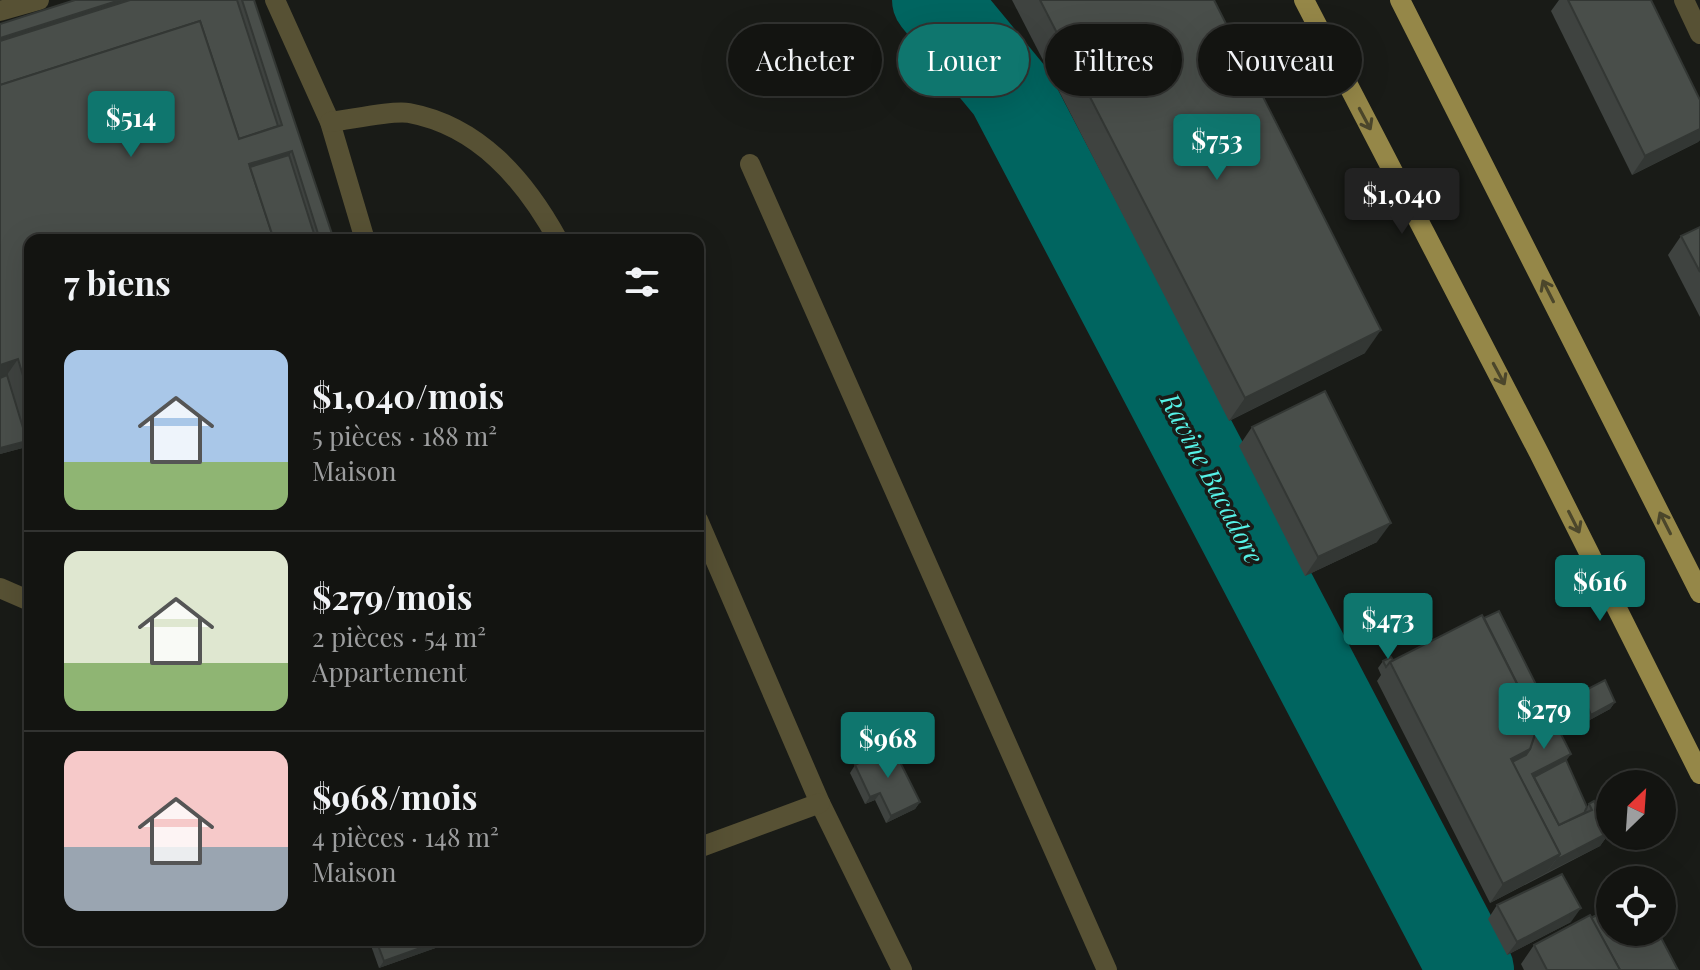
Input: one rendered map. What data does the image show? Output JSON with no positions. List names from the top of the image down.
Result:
{
  "water": ["Ravine Bacadore"],
  "north": "top right",
  "page": {
    "chip": [
      "Acheter",
      "Louer",
      "Filtres",
      "Nouveau"
    ],
    "price": [
      "$514",
      "$753",
      "$1,040",
      "$616",
      "$473",
      "$279",
      "$968"
    ],
    "heading": "7 biens",
    "list": [
      {
        "name": "$1,040/mois",
        "note": "5 pièces · 188 m² · Maison"
      },
      {
        "name": "$279/mois",
        "note": "2 pièces · 54 m² · Appartement"
      },
      {
        "name": "$968/mois",
        "note": "4 pièces · 148 m² · Maison"
      }
    ]
  }
}
